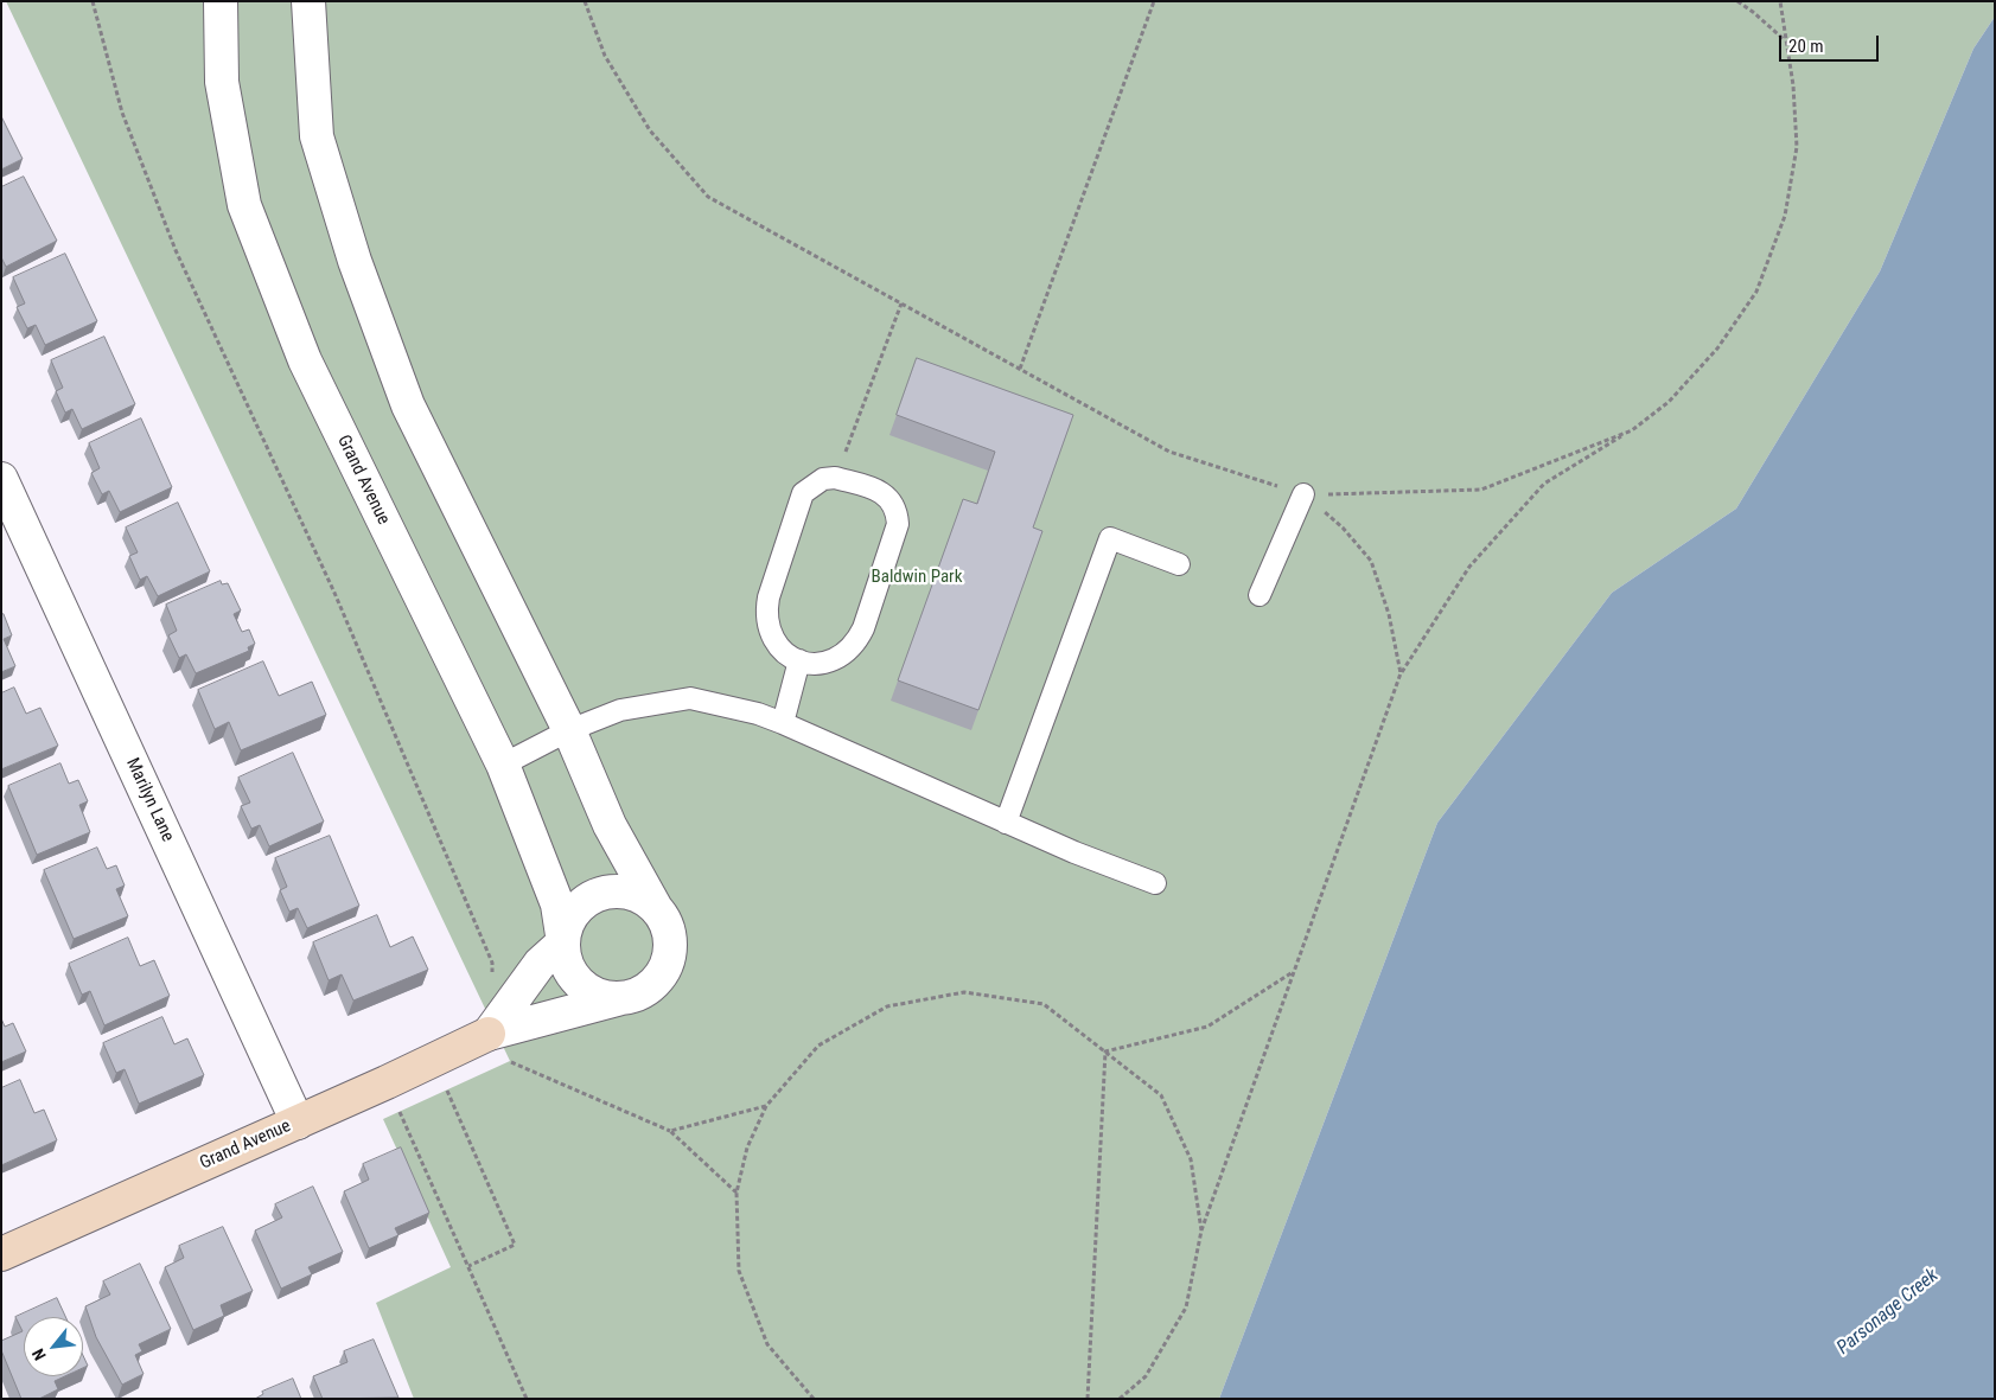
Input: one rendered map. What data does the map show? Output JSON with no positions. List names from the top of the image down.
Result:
{
  "streets": {
    "street": ["Grand Avenue", "Marilyn Lane"]
  },
  "crossings": [
    ["Grand Avenue", "Marilyn Lane"]
  ],
  "water": ["Parsonage Creek"],
  "parks": ["Baldwin Park"],
  "scale_bar": "20 m",
  "north": "bottom left"
}
